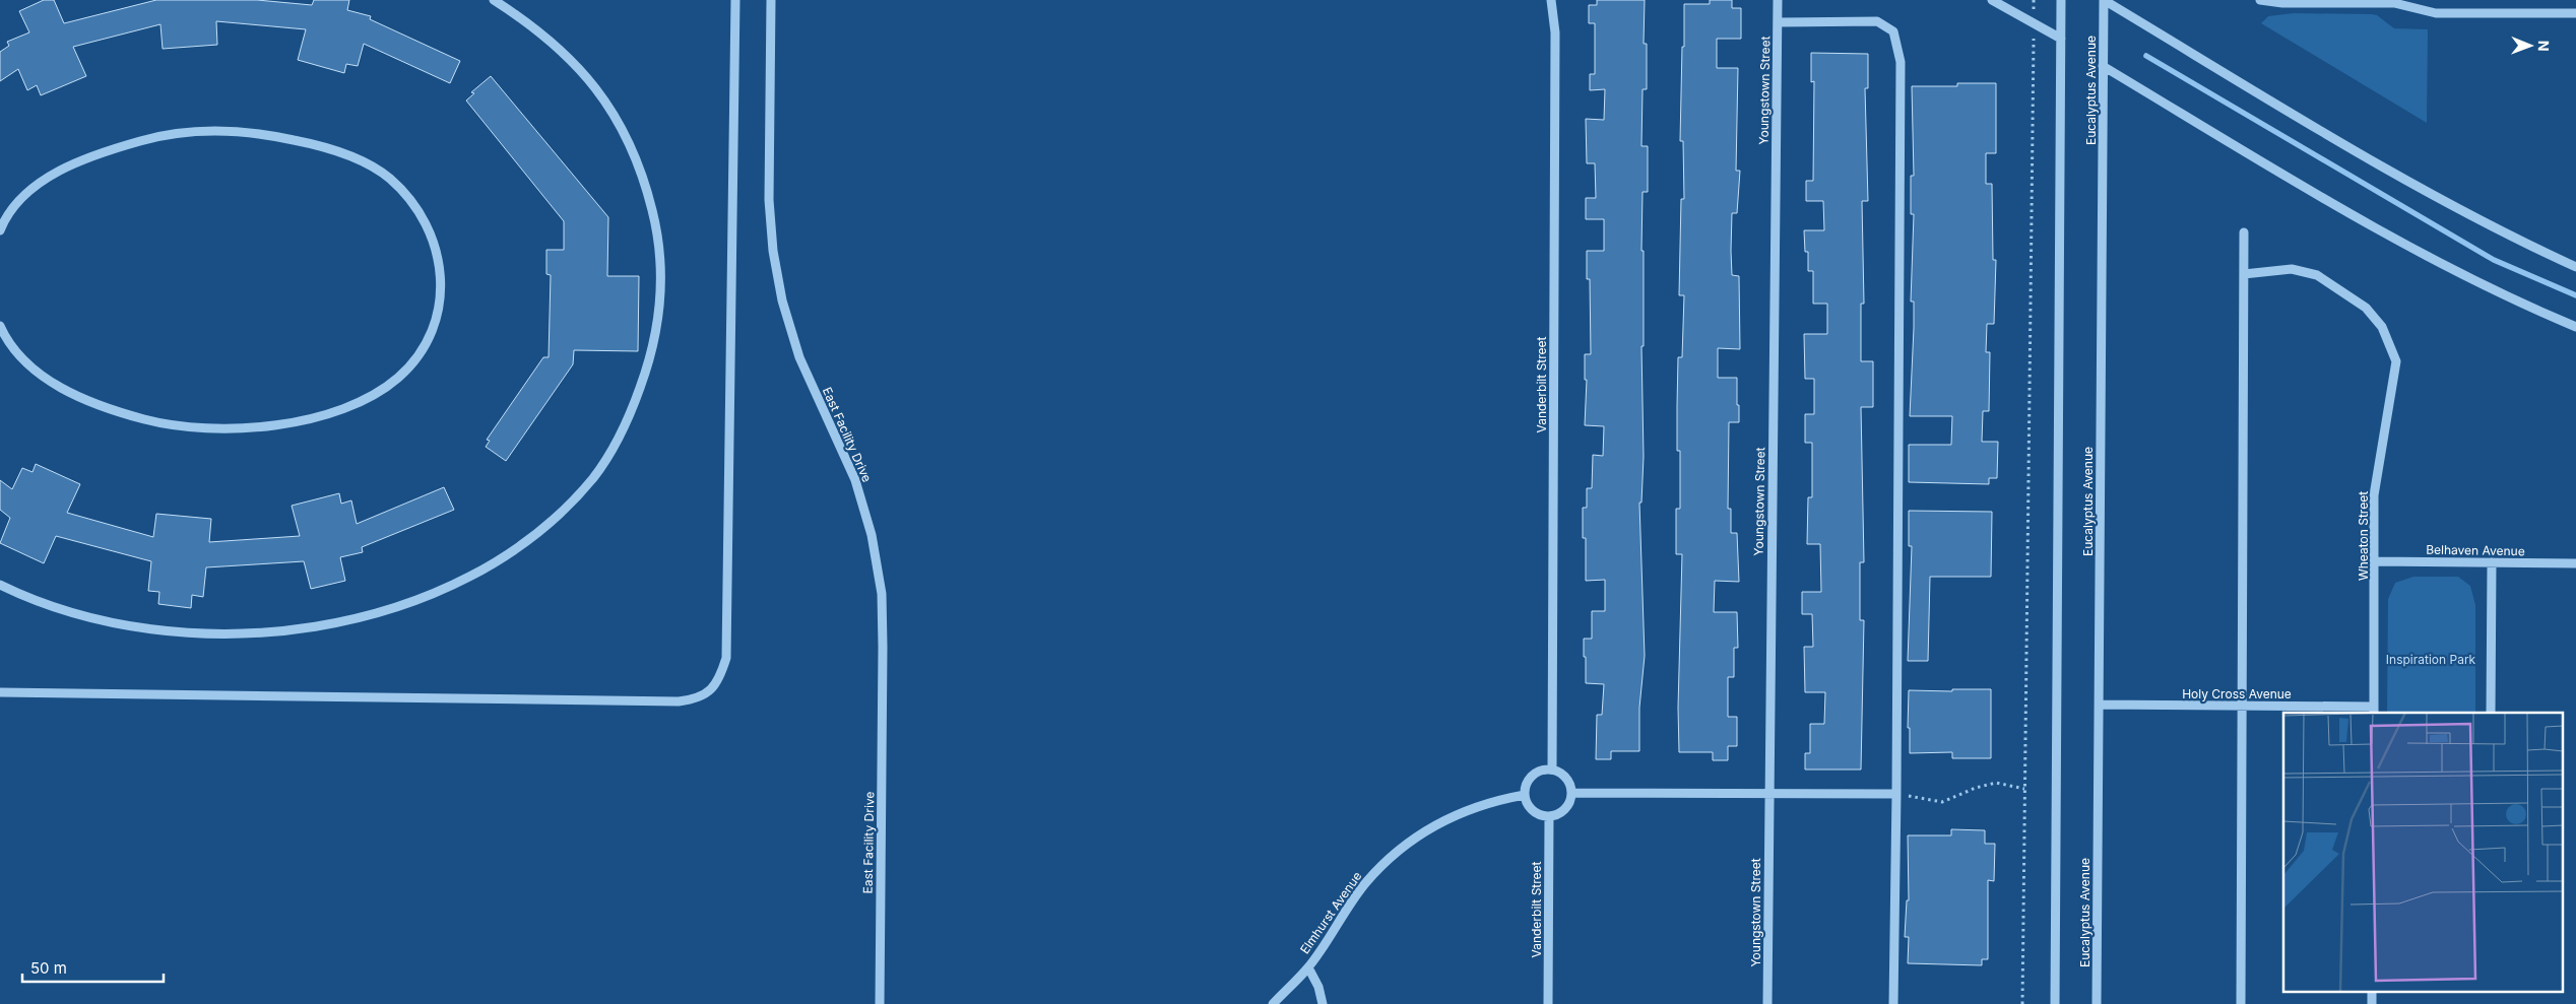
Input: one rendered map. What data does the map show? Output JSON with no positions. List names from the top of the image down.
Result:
{
  "streets": {
    "street": [
      "Youngstown Street",
      "Eucalyptus Avenue",
      "Vanderbilt Street",
      "East Facility Drive",
      "Wheaton Street",
      "Belhaven Avenue",
      "Holy Cross Avenue",
      "Elmhurst Avenue"
    ]
  },
  "crossings": [
    ["Eucalyptus Avenue", "Holy Cross Avenue"],
    ["Vanderbilt Street", "Elmhurst Avenue"],
    ["Wheaton Street", "Belhaven Avenue"],
    ["Wheaton Street", "Holy Cross Avenue"]
  ],
  "parks": ["Inspiration Park"],
  "scale_bar": "50 m",
  "north": "right"
}
